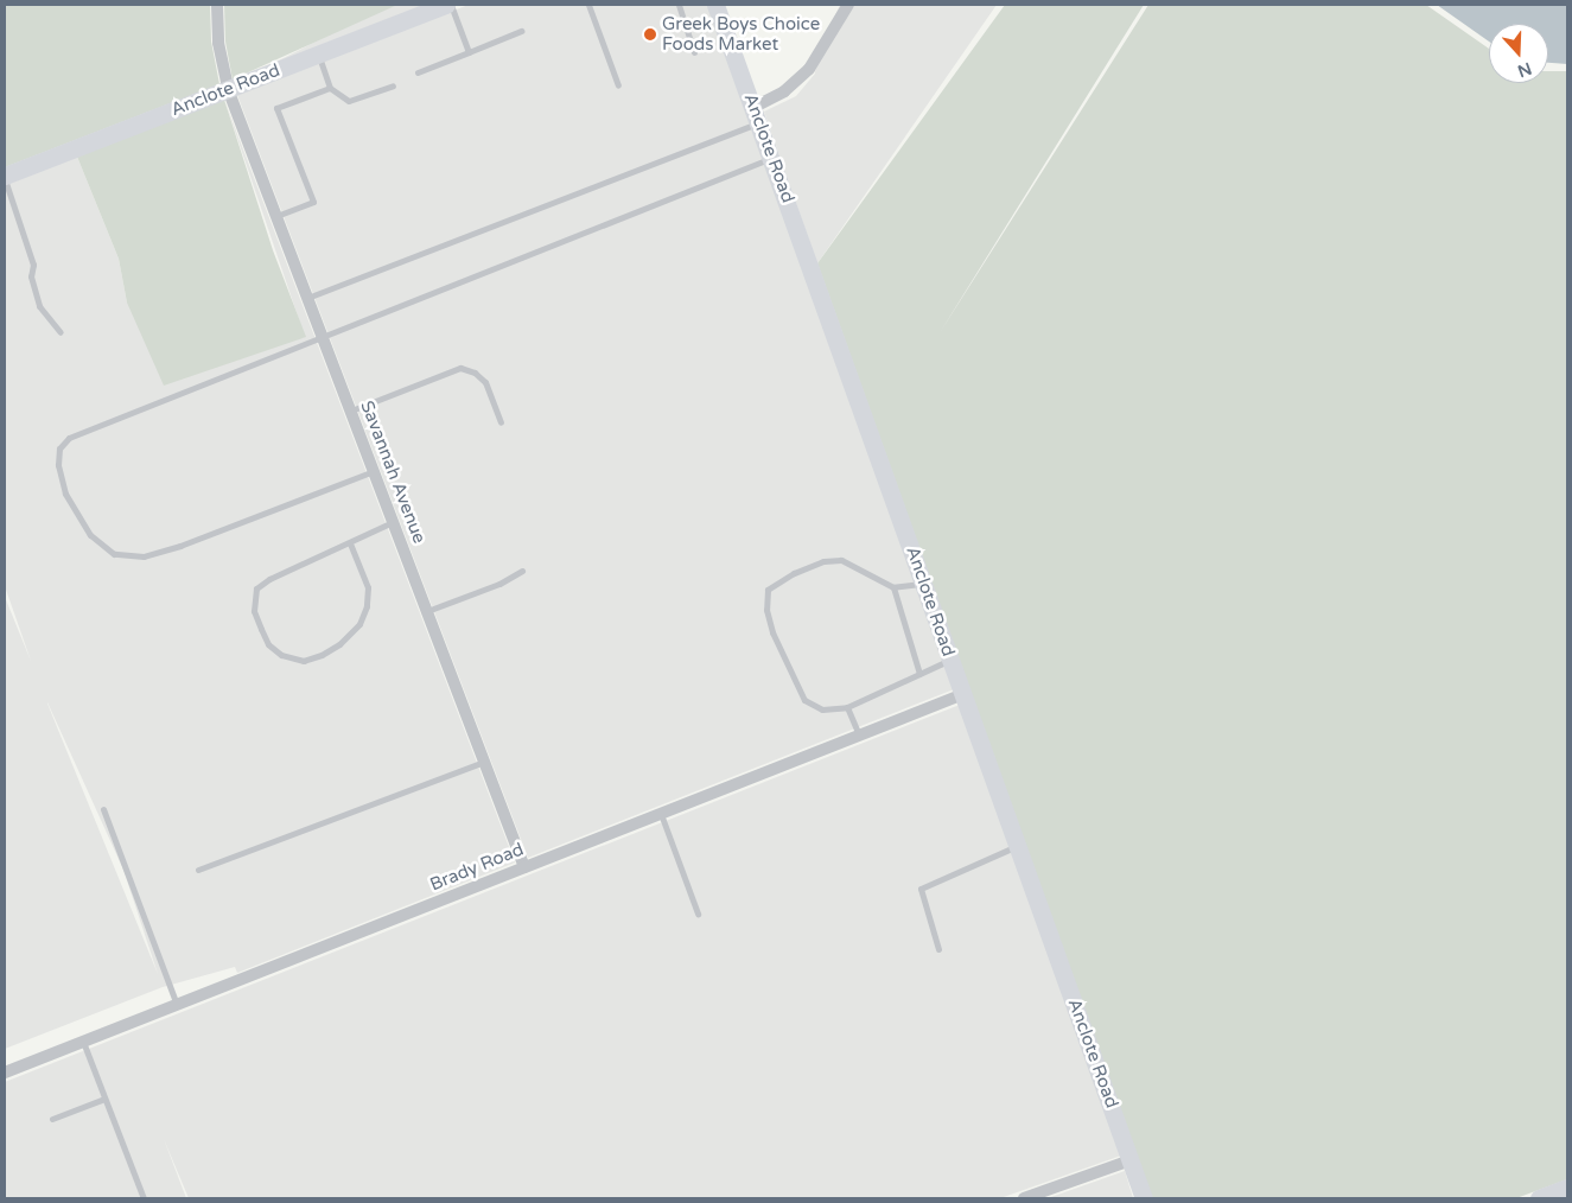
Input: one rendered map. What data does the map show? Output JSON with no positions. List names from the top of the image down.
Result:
{
  "streets": {
    "street": ["Anclote Road", "Savannah Avenue", "Brady Road"]
  },
  "crossings": [
    ["Anclote Road", "Savannah Avenue"],
    ["Anclote Road", "Brady Road"],
    ["Savannah Avenue", "Brady Road"]
  ],
  "places": ["Greek Boys Choice Foods Market"],
  "north": "bottom"
}
